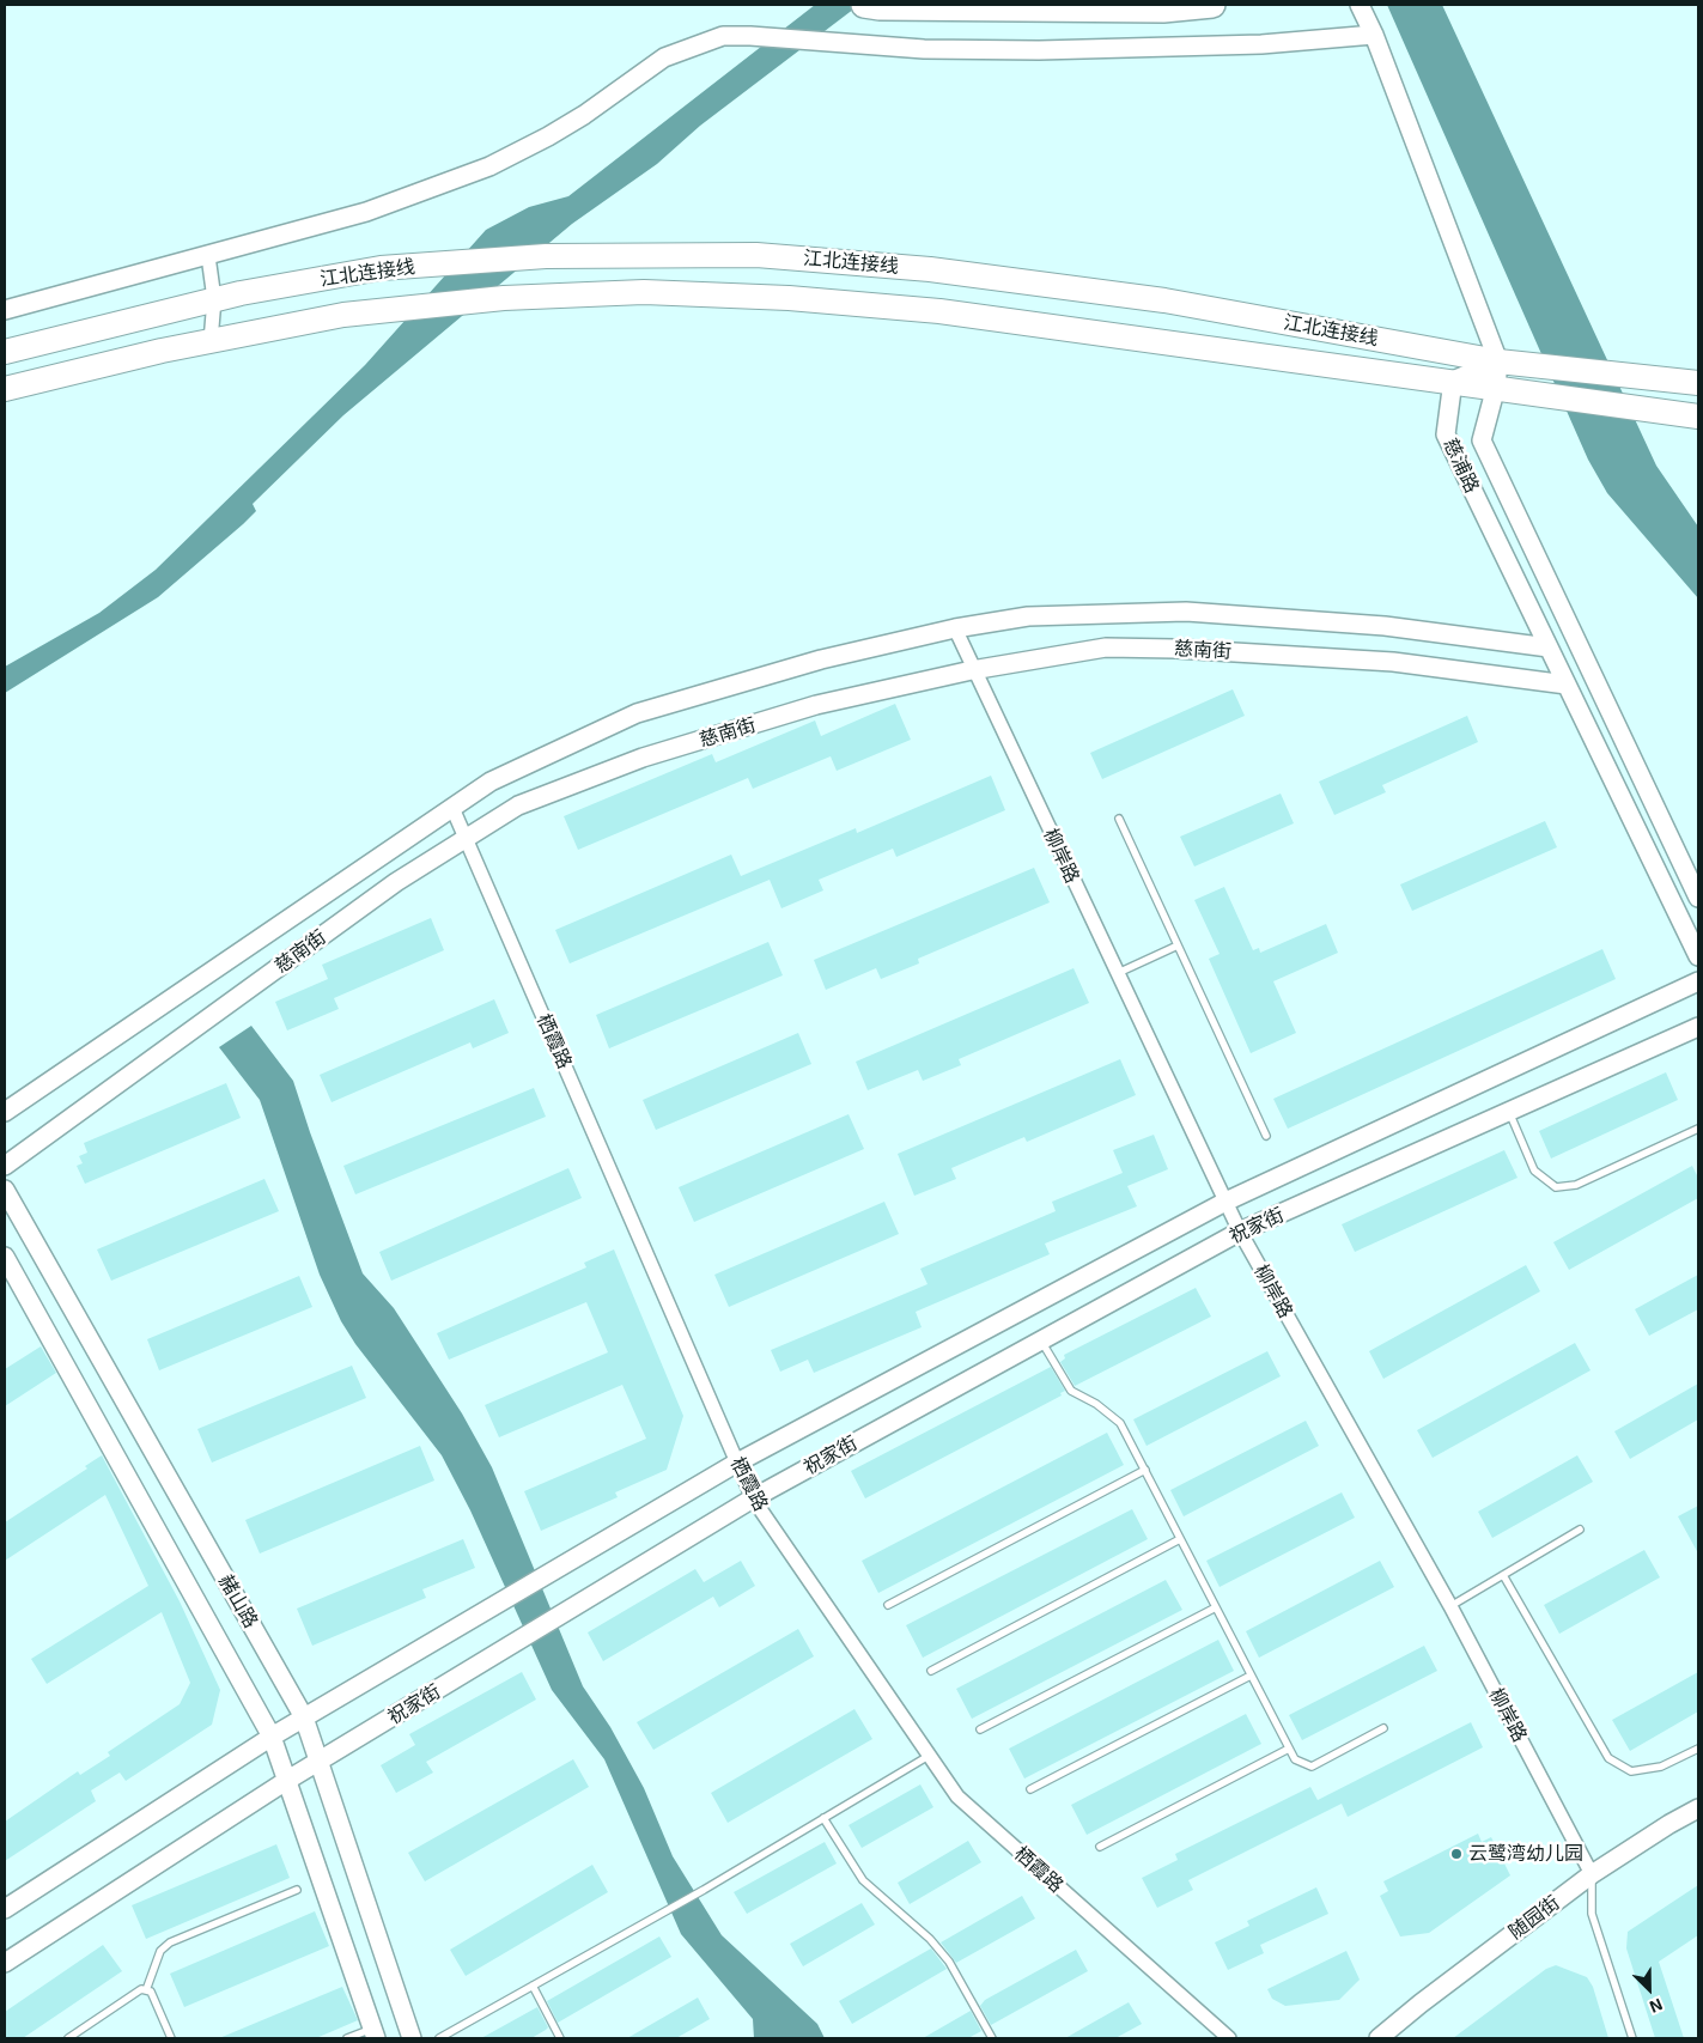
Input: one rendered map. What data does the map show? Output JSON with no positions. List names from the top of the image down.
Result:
{
  "streets": {
    "highway": ["江北连接线"],
    "street": [
      "慈浦路",
      "慈南街",
      "柳岸路",
      "栖霞路",
      "祝家街",
      "赭山路",
      "随园街"
    ]
  },
  "crossings": [
    ["江北连接线", "慈浦路"],
    ["慈浦路", "慈南街"],
    ["慈南街", "柳岸路"],
    ["慈南街", "栖霞路"],
    ["柳岸路", "祝家街"],
    ["柳岸路", "随园街"],
    ["栖霞路", "祝家街"],
    ["祝家街", "赭山路"]
  ],
  "places": ["云鹭湾幼儿园"],
  "north": "bottom right"
}
